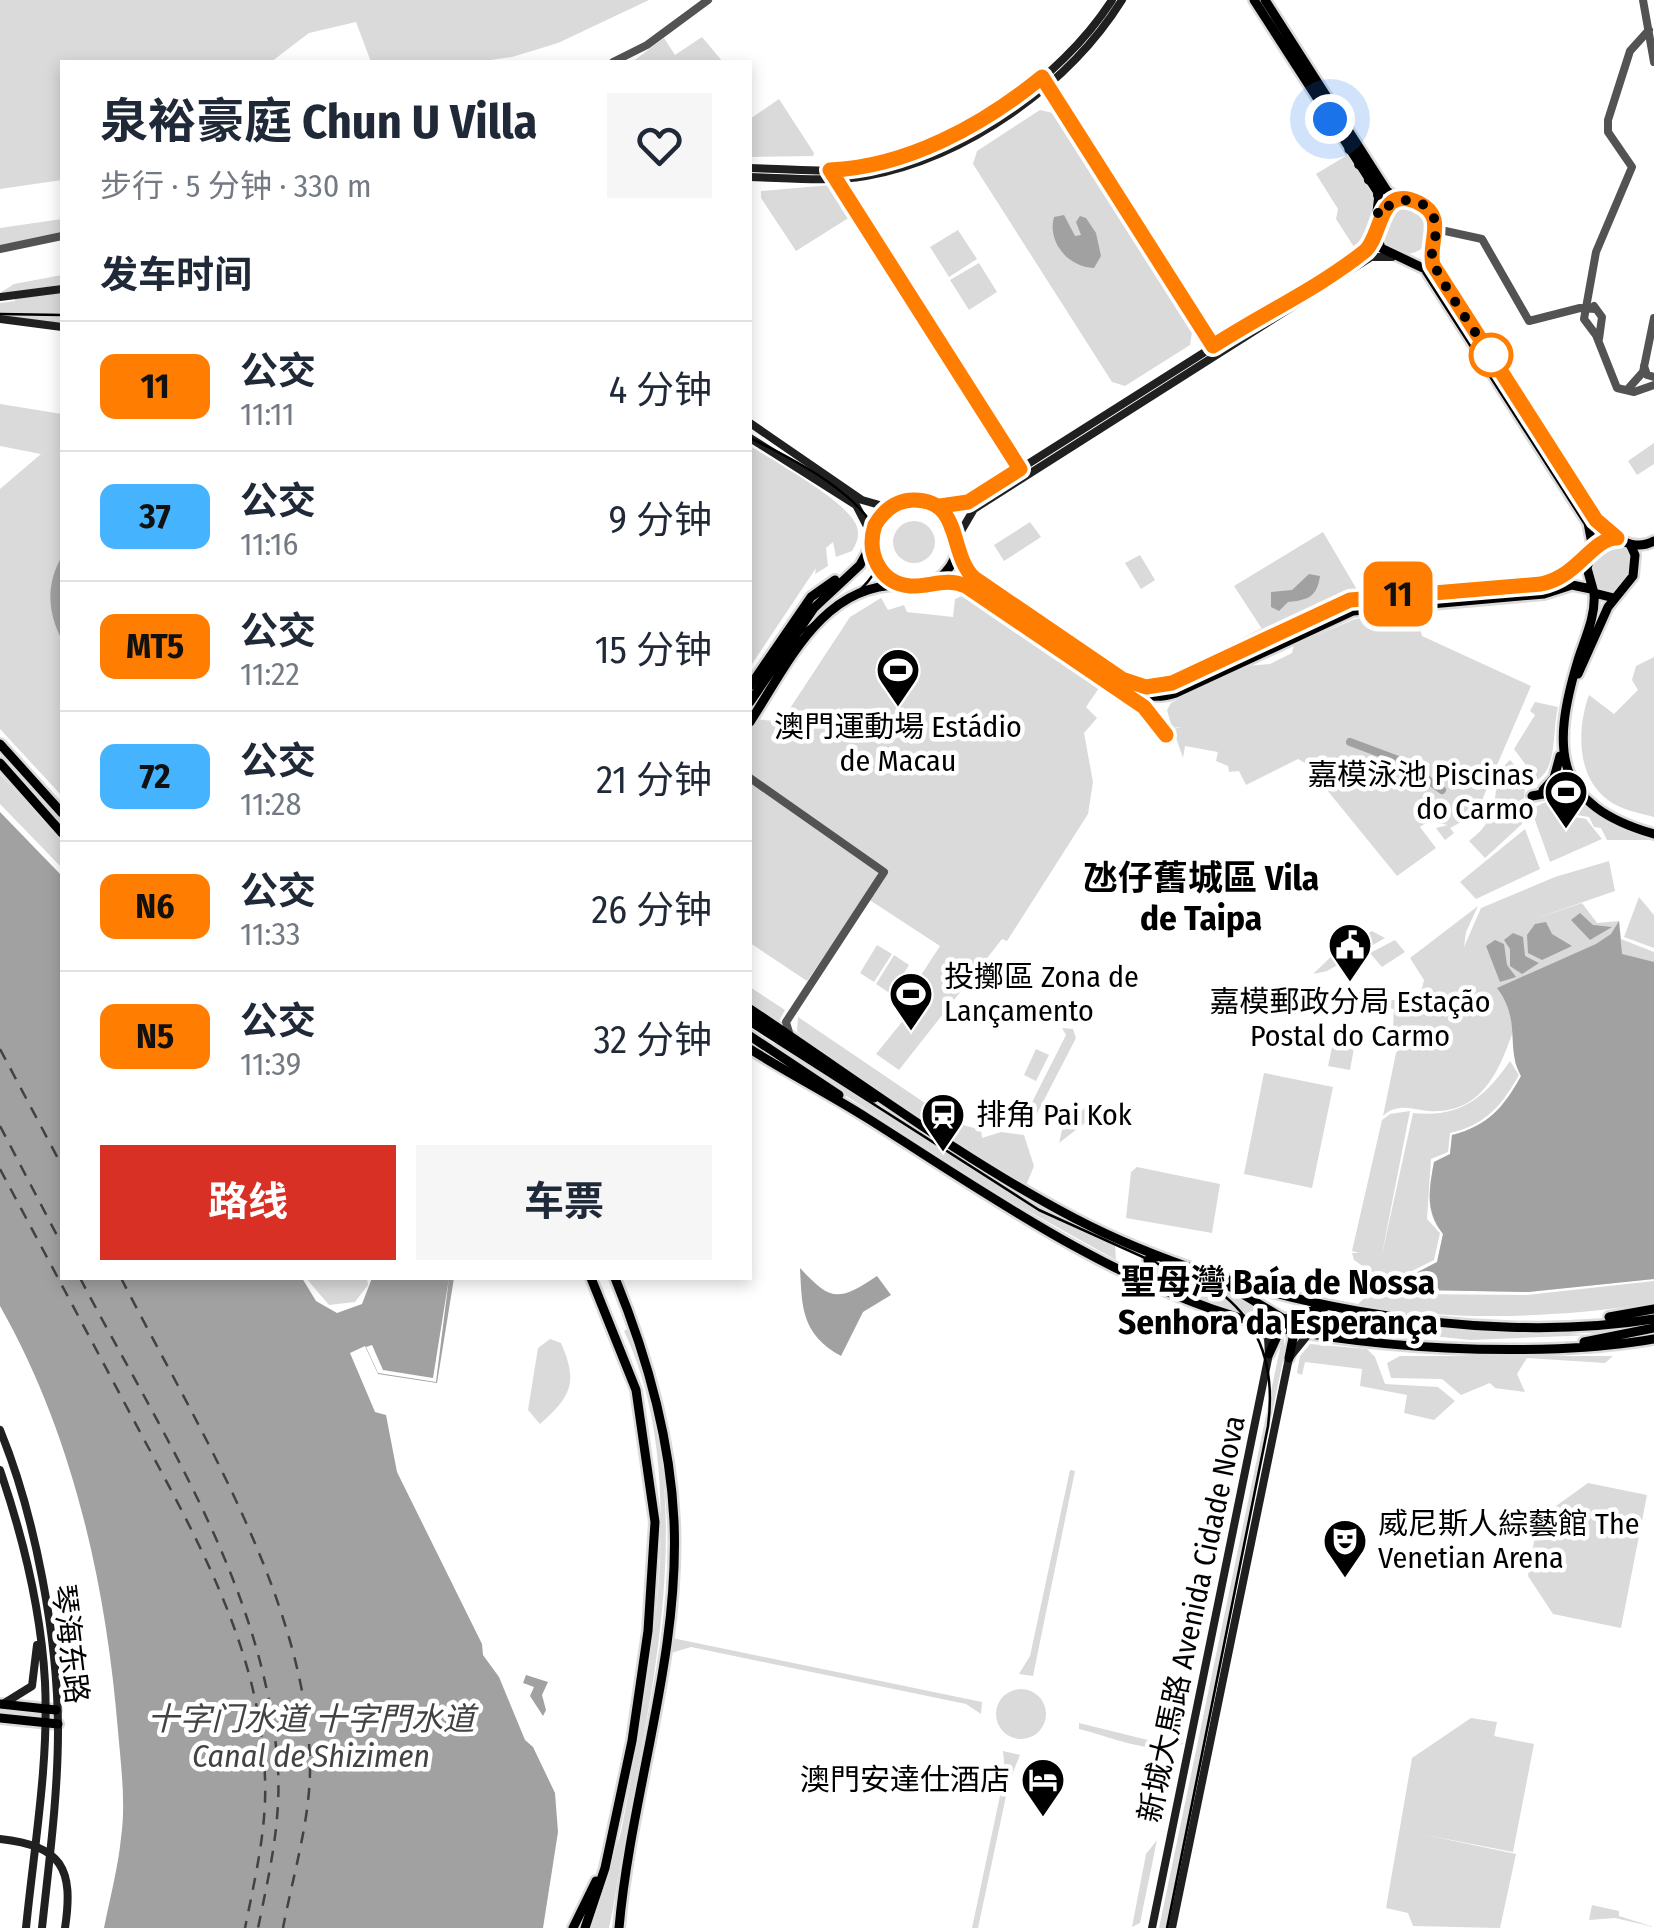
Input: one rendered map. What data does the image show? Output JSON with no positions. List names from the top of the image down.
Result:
{
  "streets": {
    "main road": ["新城大馬路 Avenida Cidade Nova", "琴海东路"]
  },
  "districts": ["氹仔舊城區 Vila de Taipa", "聖母灣 Baía de Nossa Senhora da Esperança"],
  "water": ["十字门水道 十字門水道 Canal de Shizimen"],
  "places": {
    "sports": ["澳門運動場 Estádio de Macau", "嘉模泳池 Piscinas do Carmo", "投擲區 Zona de Lançamento"],
    "public building": ["嘉模郵政分局 Estação Postal do Carmo"],
    "station": ["排角 Pai Kok"],
    "theatre": ["威尼斯人綜藝館 The Venetian Arena"],
    "hotel": ["澳門安達仕酒店"]
  },
  "lines": ["bus line 11"],
  "page": {
    "on_map": "11",
    "heading": [
      ["泉裕豪庭 Chun U Villa", "步行 · 5 分钟 · 330 m"],
      "发车时间"
    ],
    "list": [
      {
        "mark": "11",
        "name": "公交",
        "note": "11:11",
        "value": "4 分钟"
      },
      {
        "mark": "37",
        "name": "公交",
        "note": "11:16",
        "value": "9 分钟"
      },
      {
        "mark": "MT5",
        "name": "公交",
        "note": "11:22",
        "value": "15 分钟"
      },
      {
        "mark": "72",
        "name": "公交",
        "note": "11:28",
        "value": "21 分钟"
      },
      {
        "mark": "N6",
        "name": "公交",
        "note": "11:33",
        "value": "26 分钟"
      },
      {
        "mark": "N5",
        "name": "公交",
        "note": "11:39",
        "value": "32 分钟"
      }
    ],
    "buttons": ["路线", "车票"]
  }
}
